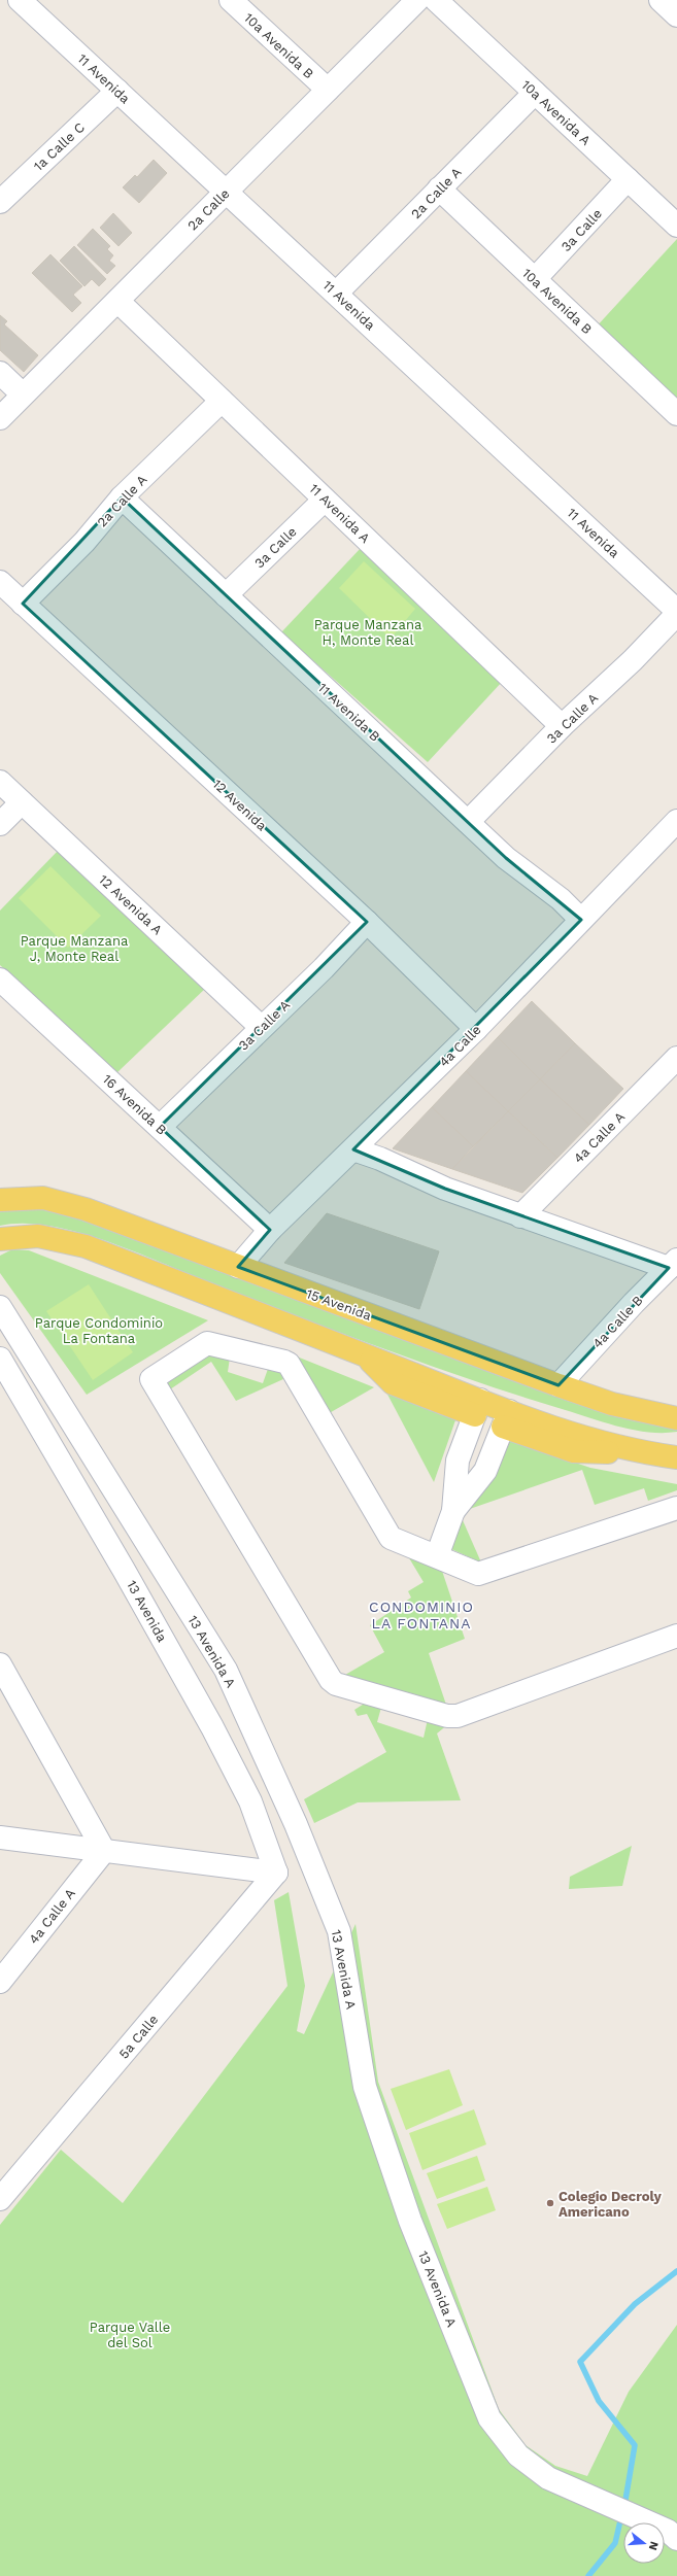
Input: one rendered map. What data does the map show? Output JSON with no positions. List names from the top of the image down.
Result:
{
  "streets": {
    "main road": ["15 Avenida"],
    "street": [
      "10a Avenida B",
      "11 Avenida",
      "10a Avenida A",
      "1a Calle C",
      "2a Calle A",
      "2a Calle",
      "3a Calle",
      "11 Avenida A",
      "11 Avenida B",
      "3a Calle A",
      "12 Avenida",
      "12 Avenida A",
      "4a Calle",
      "16 Avenida B",
      "4a Calle A",
      "4a Calle B",
      "13 Avenida",
      "13 Avenida A",
      "5a Calle"
    ]
  },
  "crossings": [
    ["10a Avenida B", "2a Calle A"],
    ["10a Avenida B", "2a Calle"],
    ["10a Avenida B", "3a Calle"],
    ["11 Avenida", "1a Calle C"],
    ["11 Avenida", "2a Calle A"],
    ["11 Avenida", "2a Calle"],
    ["11 Avenida", "3a Calle A"],
    ["10a Avenida A", "2a Calle A"],
    ["10a Avenida A", "3a Calle"],
    ["2a Calle A", "11 Avenida A"],
    ["2a Calle A", "11 Avenida B"],
    ["2a Calle A", "12 Avenida"],
    ["2a Calle", "11 Avenida A"],
    ["3a Calle", "11 Avenida A"],
    ["3a Calle", "11 Avenida B"],
    ["11 Avenida A", "3a Calle A"],
    ["11 Avenida B", "3a Calle A"],
    ["11 Avenida B", "4a Calle"],
    ["3a Calle A", "12 Avenida"],
    ["3a Calle A", "12 Avenida A"],
    ["3a Calle A", "16 Avenida B"],
    ["12 Avenida", "4a Calle"],
    ["4a Calle", "16 Avenida B"],
    ["4a Calle", "15 Avenida"],
    ["15 Avenida", "4a Calle B"],
    ["13 Avenida", "5a Calle"]
  ],
  "districts": ["CONDOMINIO LA FONTANA"],
  "parks": [
    "Parque Manzana H, Monte Real",
    "Parque Manzana J, Monte Real",
    "Parque Condominio La Fontana",
    "Parque Valle del Sol"
  ],
  "places": ["Colegio Decroly Americano"],
  "north": "right"
}
